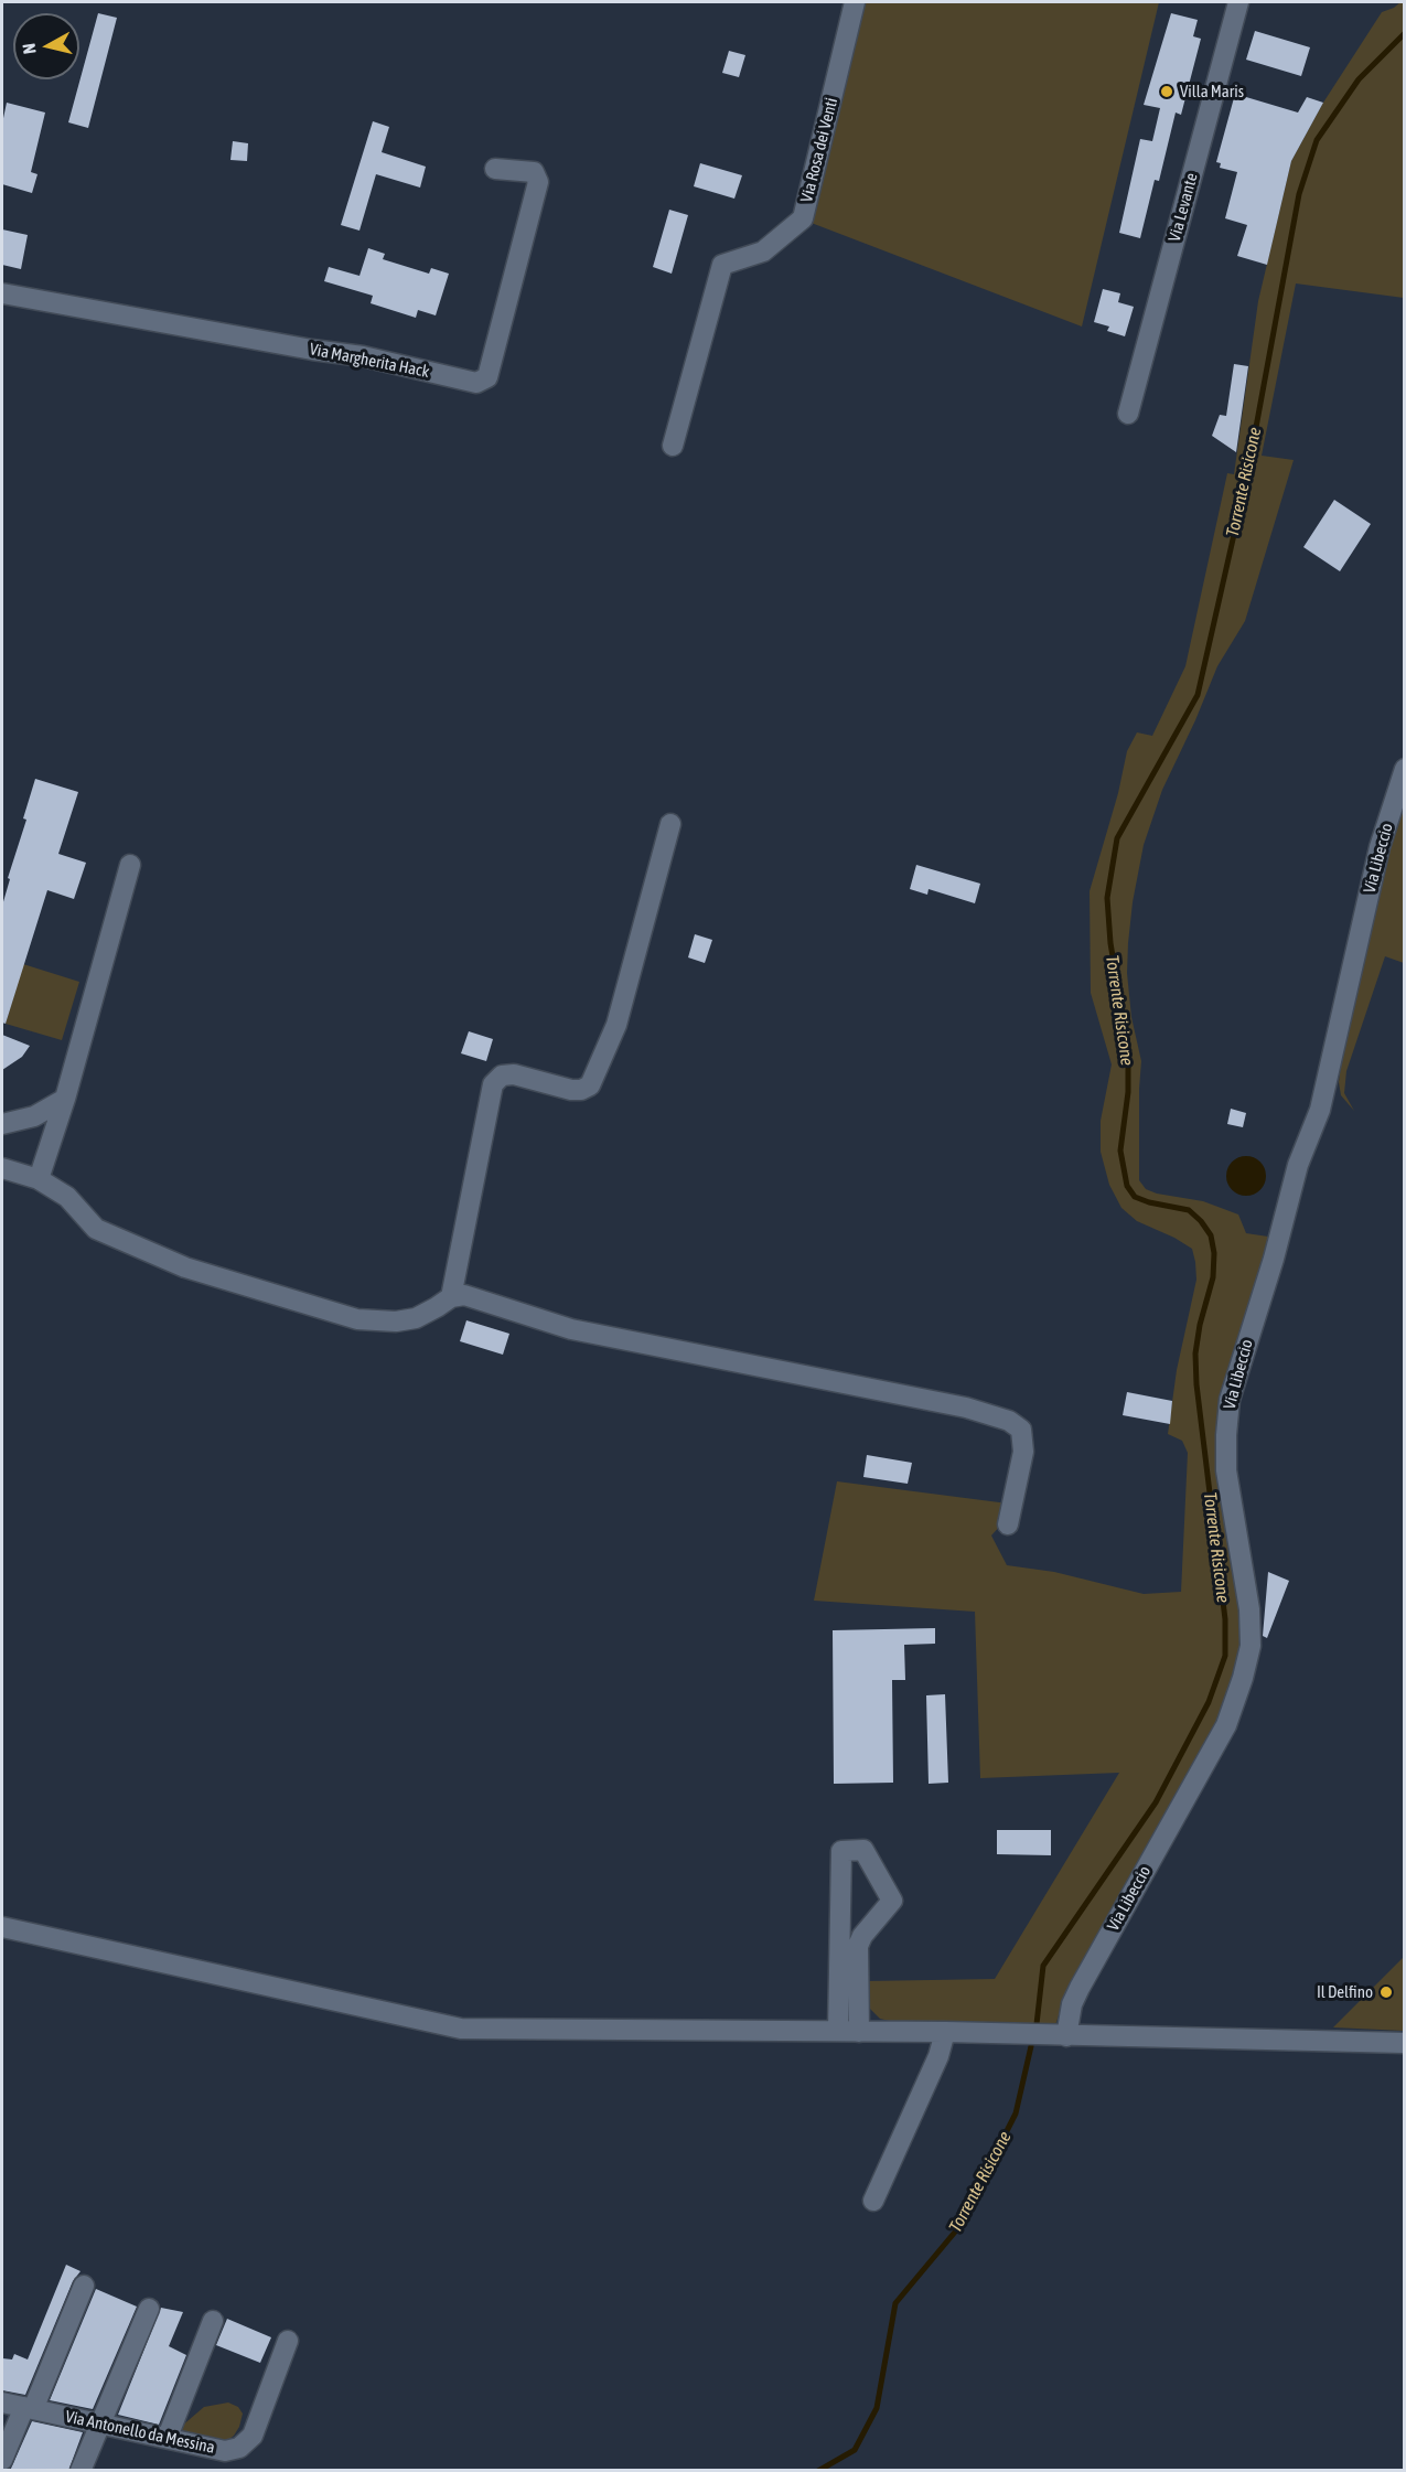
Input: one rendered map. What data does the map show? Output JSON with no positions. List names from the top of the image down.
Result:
{
  "streets": {
    "street": [
      "Via Rosa dei Venti",
      "Via Levante",
      "Via Margherita Hack",
      "Via Libeccio",
      "Via Antonello da Messina"
    ]
  },
  "water": ["Torrente Risicone"],
  "places": ["Villa Maris", "Il Delfino"],
  "north": "left"
}
